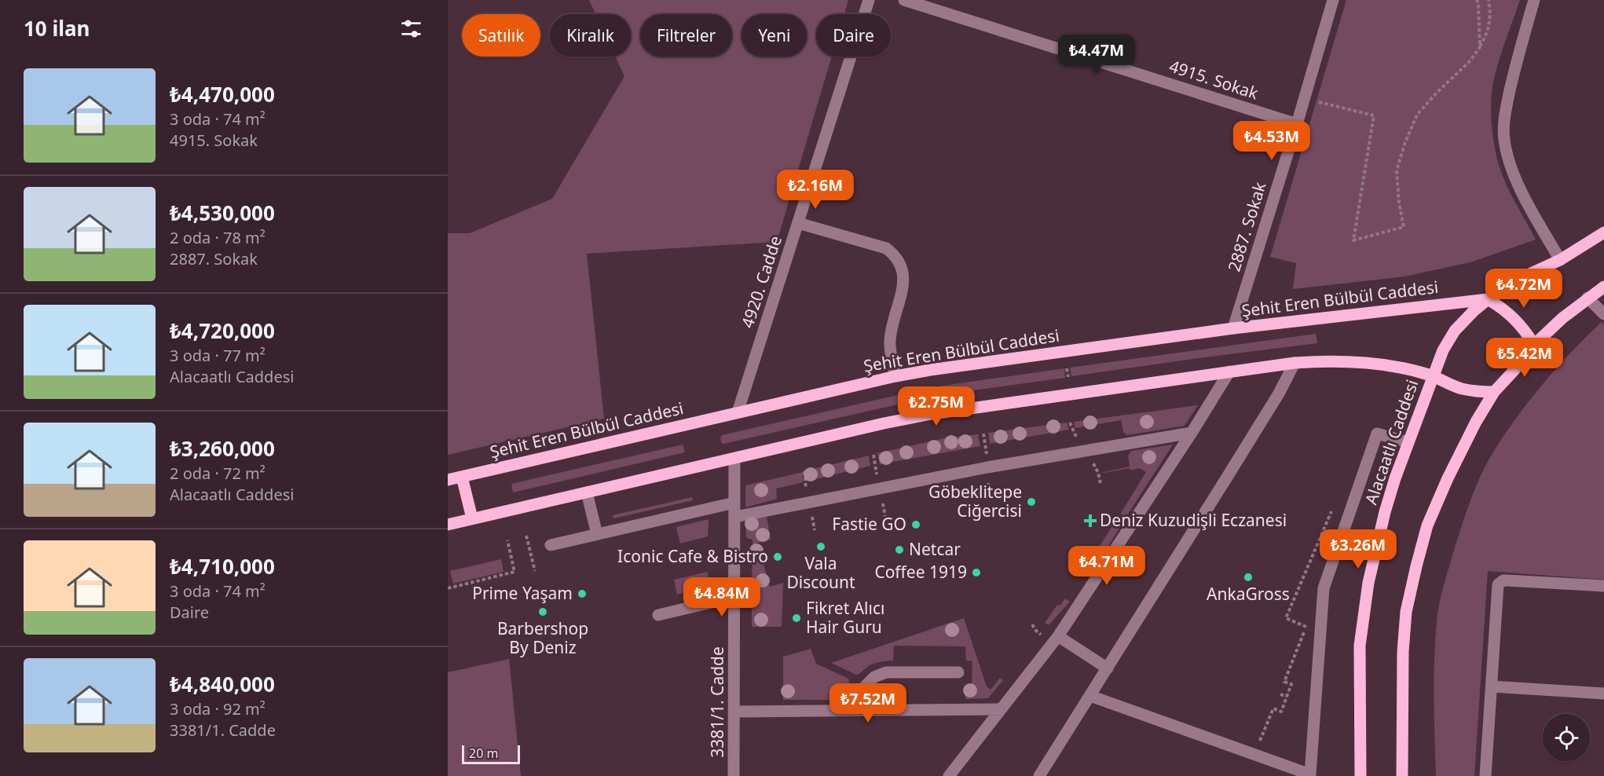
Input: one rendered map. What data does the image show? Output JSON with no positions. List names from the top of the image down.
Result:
{
  "streets": {
    "main road": ["Şehit Eren Bülbül Caddesi", "Alacaatlı Caddesi"],
    "street": [
      "4915. Sokak",
      "2887. Sokak",
      "4920. Cadde",
      "3381/1. Cadde"
    ]
  },
  "crossings": [
    ["4915. Sokak", "2887. Sokak"],
    ["2887. Sokak", "Şehit Eren Bülbül Caddesi"],
    ["4920. Cadde", "Şehit Eren Bülbül Caddesi"],
    ["Şehit Eren Bülbül Caddesi", "Alacaatlı Caddesi"]
  ],
  "places": {
    "other": [
      "Göbeklitepe Ciğercisi",
      "Fastie GO",
      "Vala Discount",
      "Netcar",
      "Iconic Cafe & Bistro",
      "Coffee 1919",
      "AnkaGross",
      "Prime Yaşam",
      "Barbershop By Deniz",
      "Fikret Alıcı Hair Guru"
    ],
    "health": ["Deniz Kuzudişli Eczanesi"]
  },
  "scale_bar": "20 m",
  "page": {
    "heading": "10 ilan",
    "chip": [
      "Satılık",
      "Kiralık",
      "Filtreler",
      "Yeni",
      "Daire"
    ],
    "price": [
      "₺4.47M",
      "₺4.53M",
      "₺2.16M",
      "₺4.72M",
      "₺5.42M",
      "₺2.75M",
      "₺3.26M",
      "₺4.71M",
      "₺4.84M",
      "₺7.52M"
    ],
    "list": [
      {
        "name": "₺4,470,000",
        "note": "3 oda · 74 m² · 4915. Sokak"
      },
      {
        "name": "₺4,530,000",
        "note": "2 oda · 78 m² · 2887. Sokak"
      },
      {
        "name": "₺4,720,000",
        "note": "3 oda · 77 m² · Alacaatlı Caddesi"
      },
      {
        "name": "₺3,260,000",
        "note": "2 oda · 72 m² · Alacaatlı Caddesi"
      },
      {
        "name": "₺4,710,000",
        "note": "3 oda · 74 m² · Daire"
      },
      {
        "name": "₺4,840,000",
        "note": "3 oda · 92 m² · 3381/1. Cadde"
      }
    ],
    "scale": "20 m"
  }
}
